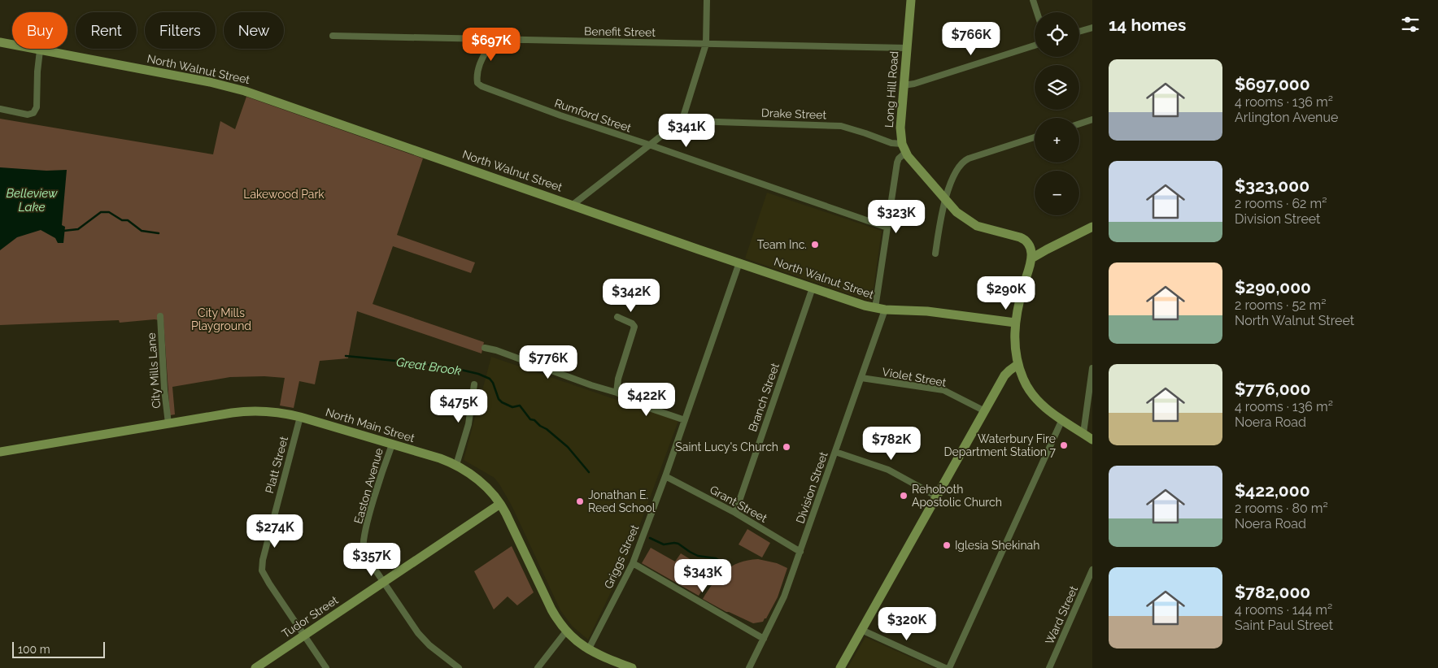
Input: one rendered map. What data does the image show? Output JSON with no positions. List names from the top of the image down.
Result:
{
  "streets": {
    "main road": [
      "North Walnut Street",
      "Long Hill Road",
      "North Main Street",
      "Tudor Street"
    ],
    "street": [
      "Benefit Street",
      "Drake Street",
      "Rumford Street",
      "City Mills Lane",
      "Violet Street",
      "Branch Street",
      "Platt Street",
      "Easton Avenue",
      "Division Street",
      "Grant Street",
      "Griggs Street",
      "Ward Street"
    ]
  },
  "crossings": [
    ["Benefit Street", "Long Hill Road"],
    ["Benefit Street", "Rumford Street"],
    ["North Walnut Street", "Branch Street"],
    ["North Walnut Street", "Division Street"],
    ["North Walnut Street", "Griggs Street"],
    ["Long Hill Road", "Drake Street"],
    ["City Mills Lane", "North Main Street"],
    ["Violet Street", "Division Street"],
    ["Branch Street", "Grant Street"],
    ["North Main Street", "Platt Street"],
    ["North Main Street", "Easton Avenue"],
    ["North Main Street", "Griggs Street"],
    ["North Main Street", "Tudor Street"],
    ["Platt Street", "Tudor Street"],
    ["Easton Avenue", "Tudor Street"],
    ["Division Street", "Grant Street"],
    ["Grant Street", "Griggs Street"]
  ],
  "water": ["Belleview Lake", "Great Brook"],
  "parks": ["Lakewood Park", "City Mills Playground"],
  "places": [
    "Team Inc.",
    "Waterbury Fire Department Station 7",
    "Saint Lucy's Church",
    "Rehoboth Apostolic Church",
    "Jonathan E. Reed School",
    "Iglesia Shekinah"
  ],
  "scale_bar": "100 m",
  "page": {
    "heading": "14 homes",
    "map_buttons": ["+", "−"],
    "chip": [
      "Buy",
      "Rent",
      "Filters",
      "New"
    ],
    "price": [
      "$766K",
      "$697K",
      "$341K",
      "$323K",
      "$290K",
      "$342K",
      "$776K",
      "$422K",
      "$475K",
      "$782K",
      "$274K",
      "$357K",
      "$343K",
      "$320K"
    ],
    "list": [
      {
        "name": "$697,000",
        "note": "4 rooms · 136 m² · Arlington Avenue"
      },
      {
        "name": "$323,000",
        "note": "2 rooms · 62 m² · Division Street"
      },
      {
        "name": "$290,000",
        "note": "2 rooms · 52 m² · North Walnut Street"
      },
      {
        "name": "$776,000",
        "note": "4 rooms · 136 m² · Noera Road"
      },
      {
        "name": "$422,000",
        "note": "2 rooms · 80 m² · Noera Road"
      },
      {
        "name": "$782,000",
        "note": "4 rooms · 144 m² · Saint Paul Street"
      }
    ],
    "scale": "100 m"
  }
}
